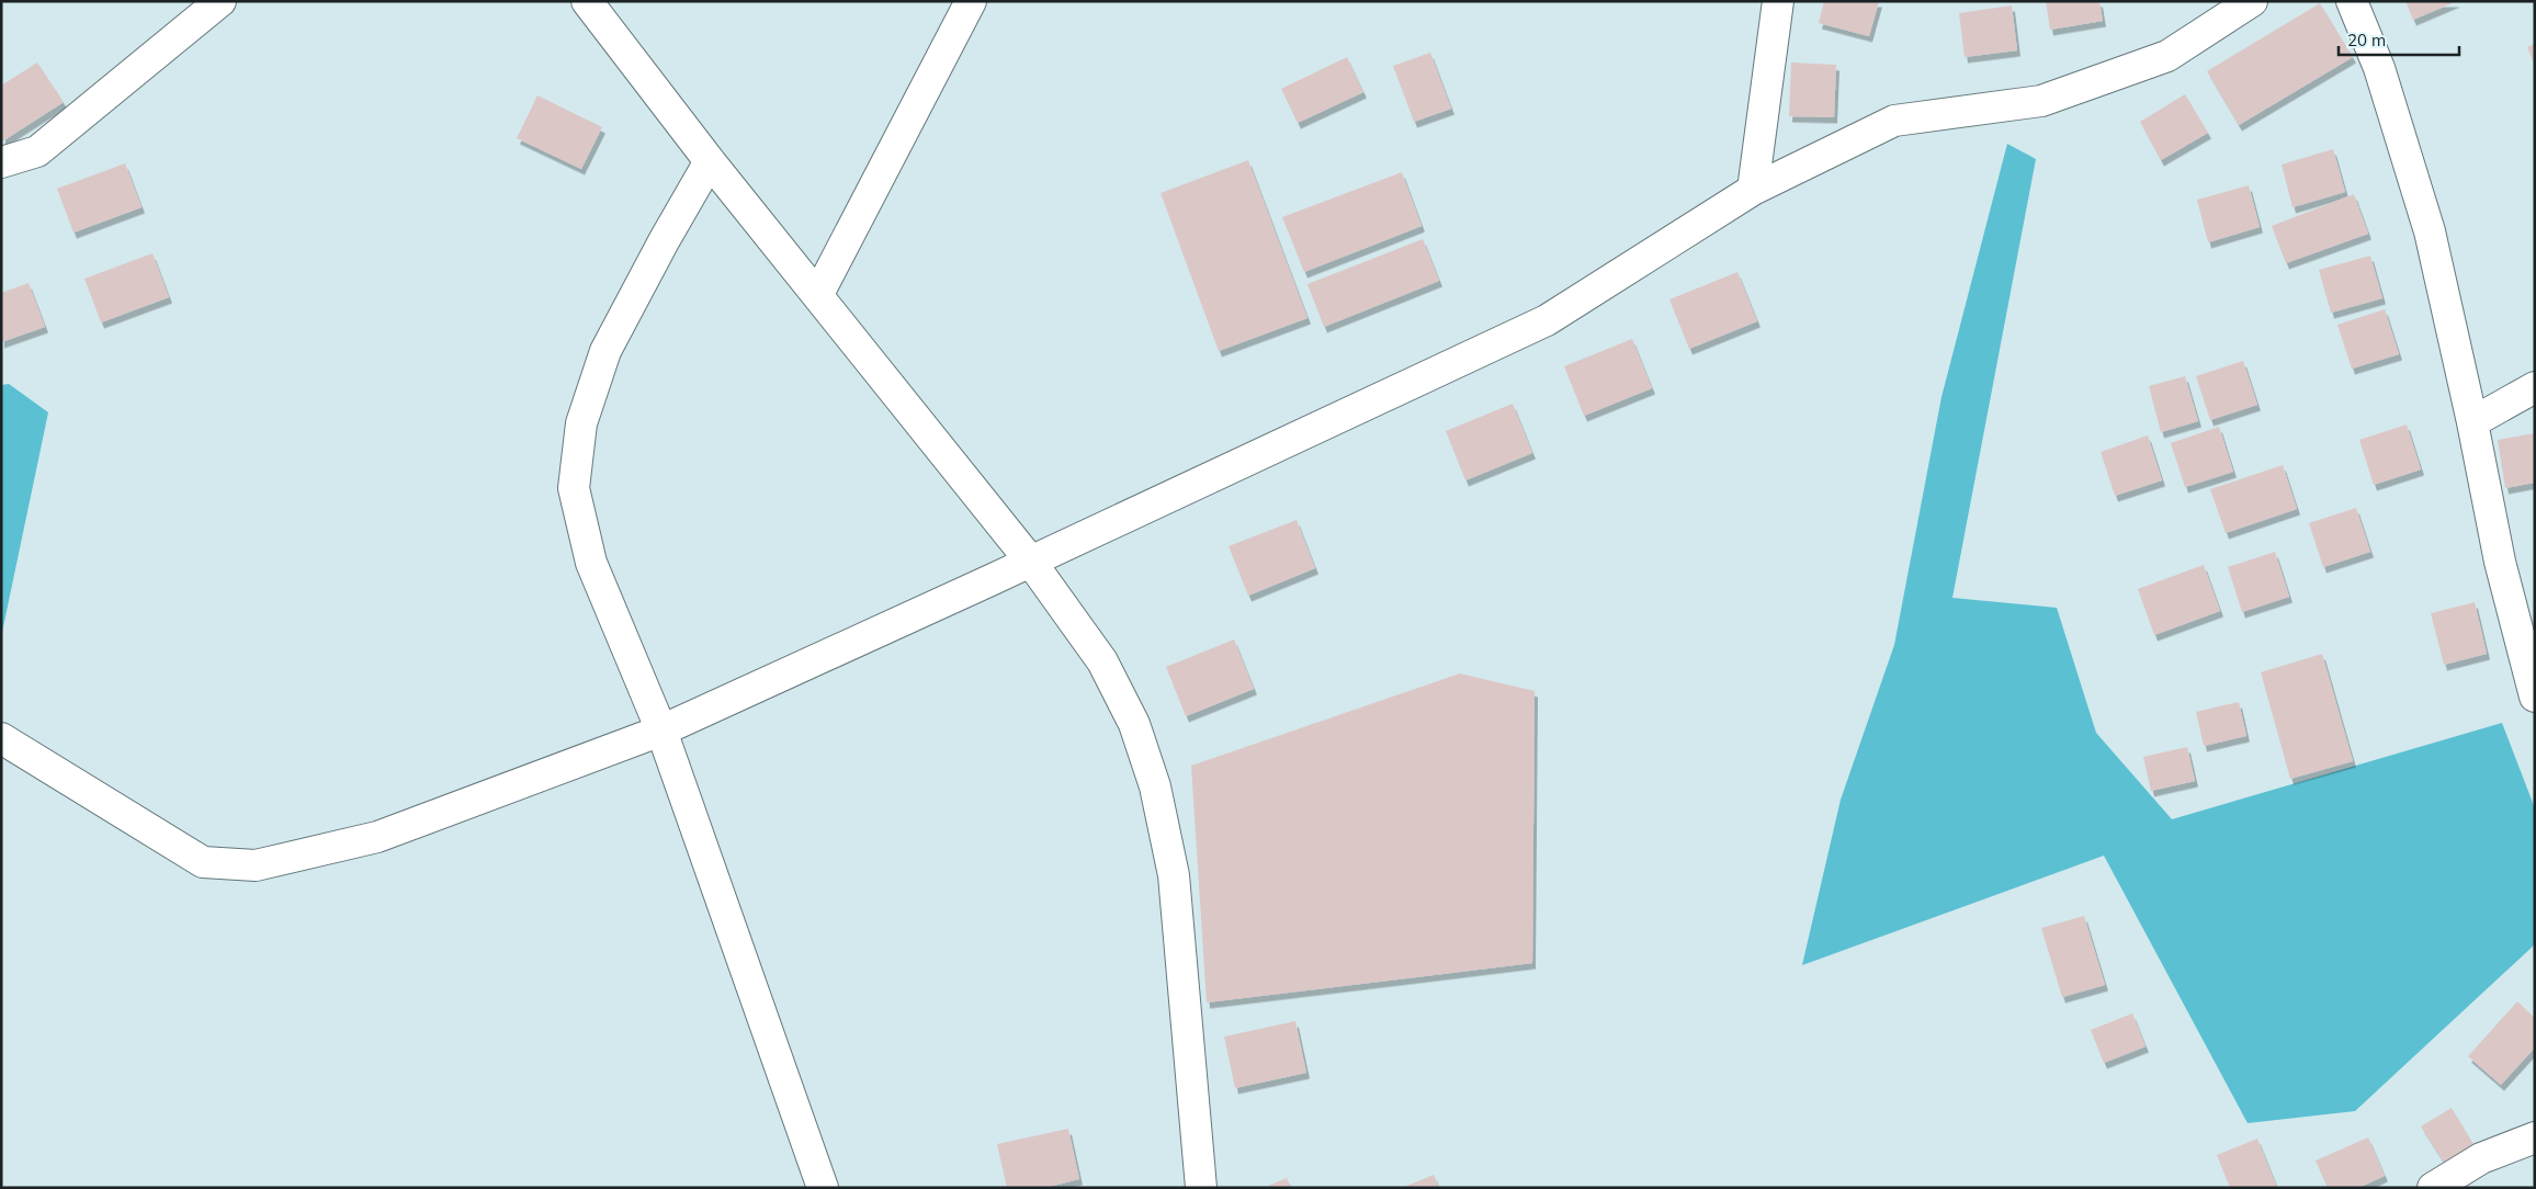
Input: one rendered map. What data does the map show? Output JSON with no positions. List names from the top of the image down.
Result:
{
  "scale_bar": "20 m"
}
